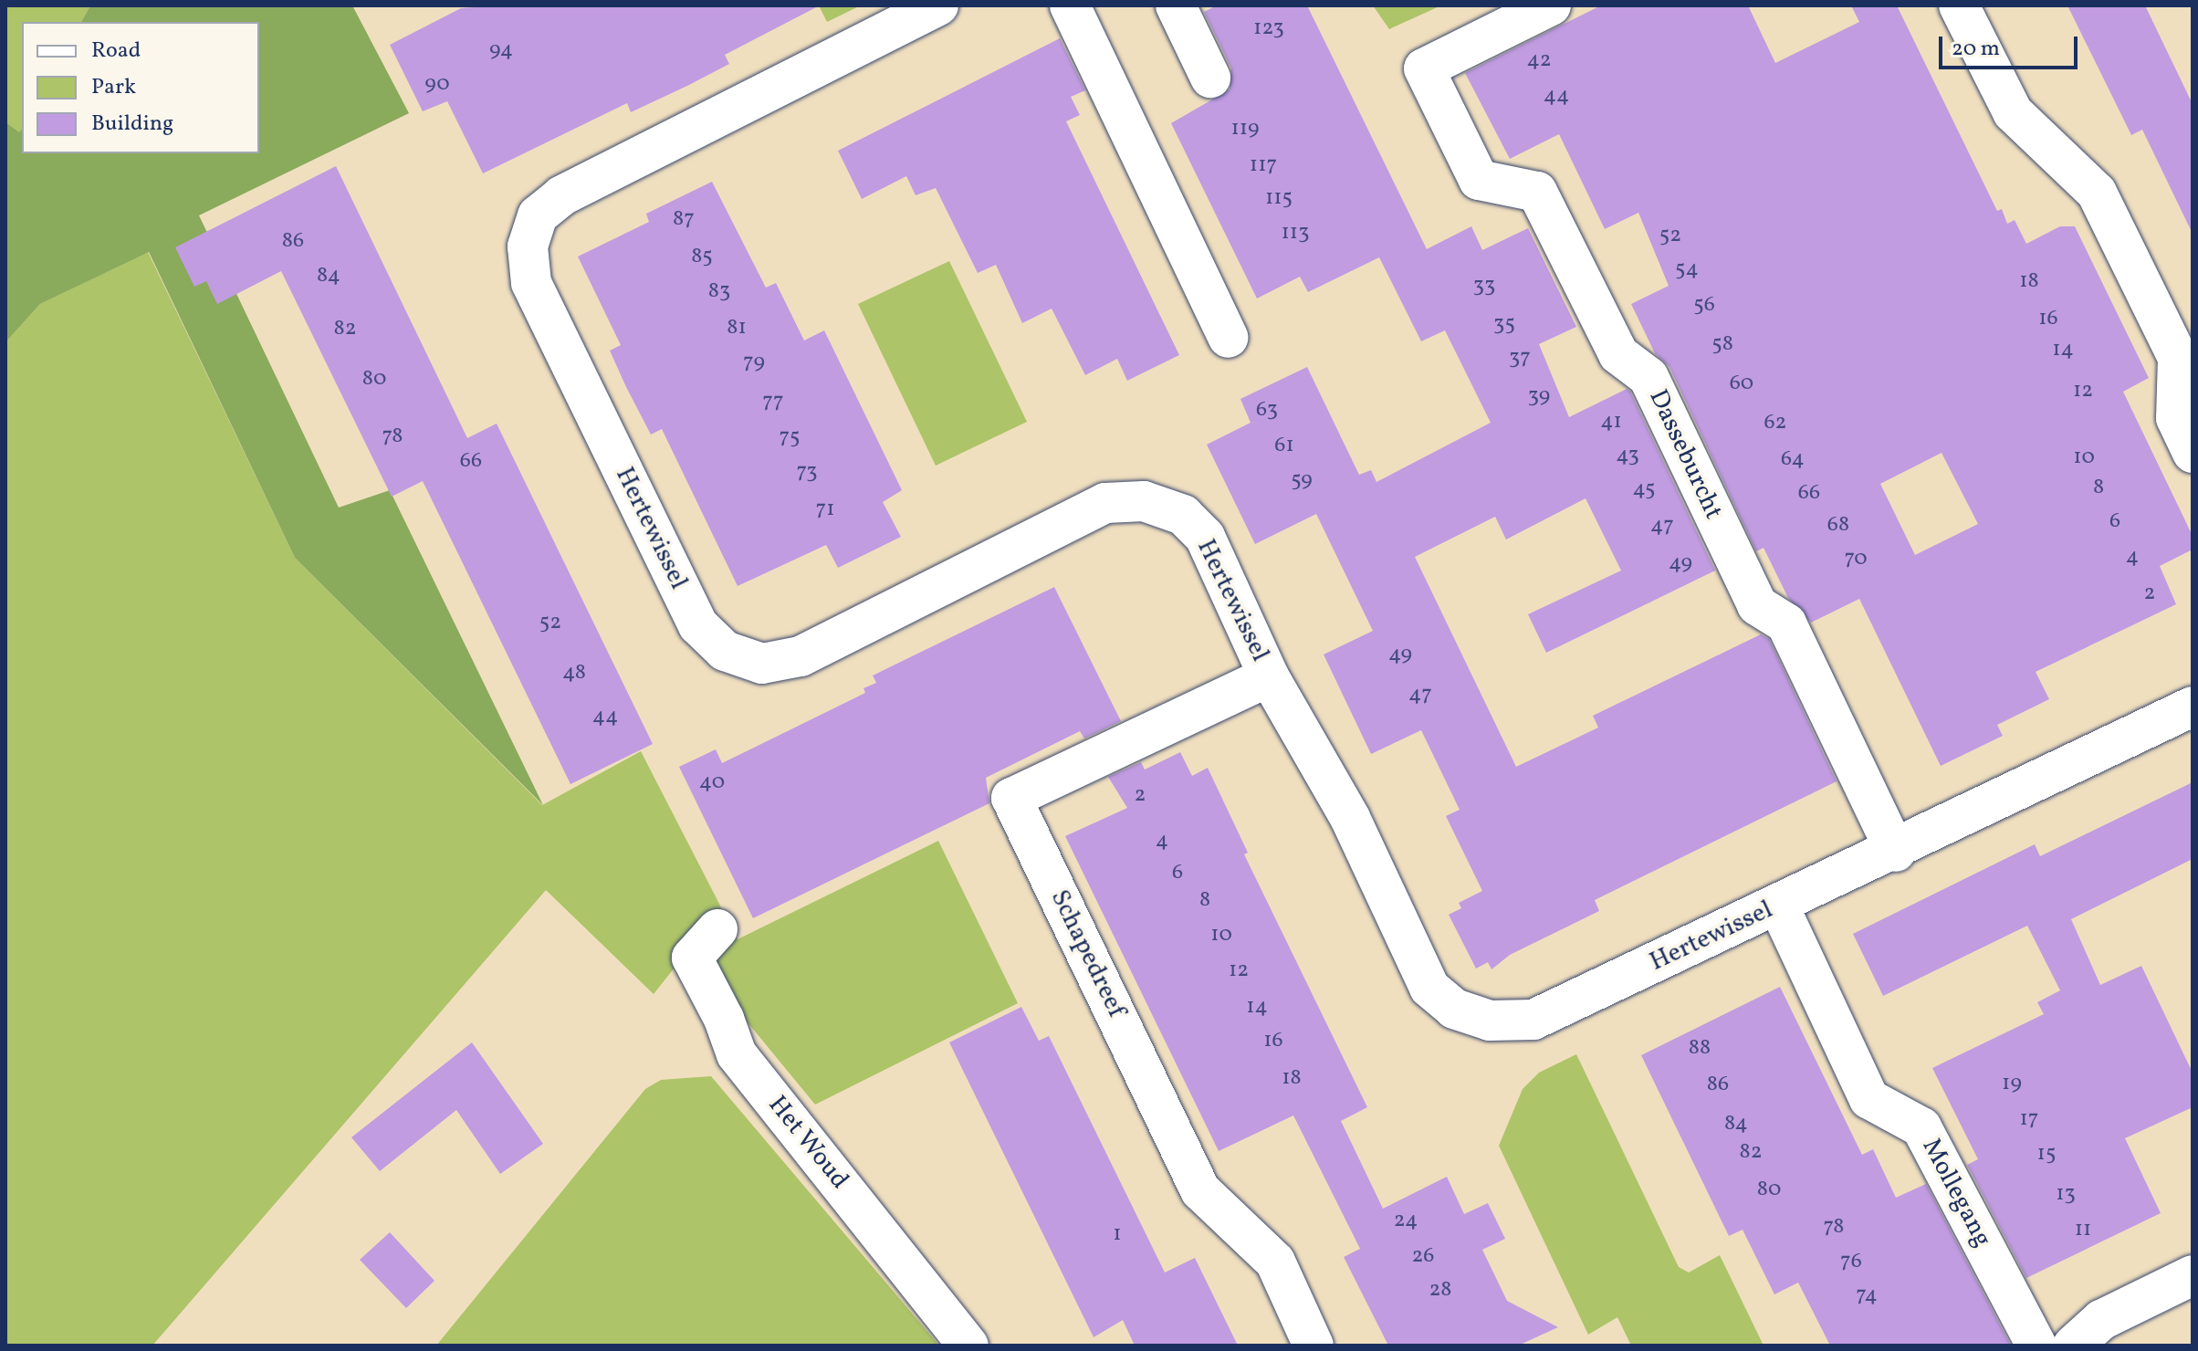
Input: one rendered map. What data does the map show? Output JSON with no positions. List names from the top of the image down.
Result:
{
  "streets": {
    "street": [
      "Dasseburcht",
      "Hertewissel",
      "Schapedreef",
      "Het Woud",
      "Mollegang"
    ]
  },
  "crossings": [
    ["Dasseburcht", "Hertewissel"],
    ["Hertewissel", "Schapedreef"],
    ["Hertewissel", "Mollegang"]
  ],
  "house_numbers": [
    "123",
    "94",
    "42",
    "90",
    "44",
    "119",
    "117",
    "115",
    "87",
    "113",
    "52",
    "86",
    "85",
    "54",
    "84",
    "18",
    "33",
    "83",
    "56",
    "16",
    "35",
    "81",
    "82",
    "58",
    "14",
    "37",
    "79",
    "80",
    "60",
    "12",
    "39",
    "77",
    "63",
    "41",
    "62",
    "78",
    "75",
    "61",
    "43",
    "10",
    "64",
    "66",
    "73",
    "59",
    "8",
    "45",
    "66",
    "71",
    "6",
    "68",
    "47",
    "4",
    "70",
    "49",
    "2",
    "52",
    "49",
    "48",
    "47",
    "44",
    "40",
    "2",
    "4",
    "6",
    "8",
    "10",
    "12",
    "14",
    "16",
    "88",
    "18",
    "19",
    "86",
    "17",
    "84",
    "82",
    "15",
    "80",
    "13",
    "24",
    "78",
    "11",
    "1",
    "26",
    "76",
    "28",
    "74"
  ],
  "legend": ["Road", "Park", "Building"],
  "scale_bar": "20 m"
}
